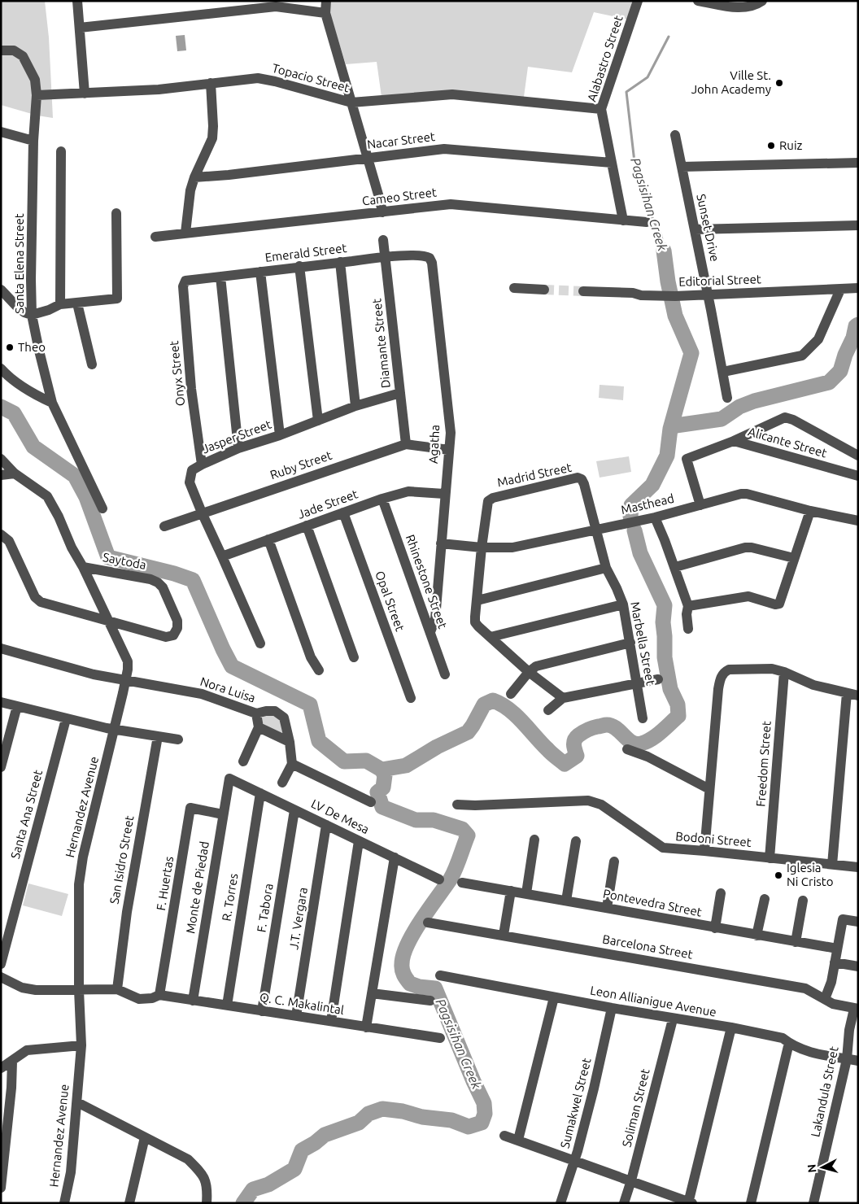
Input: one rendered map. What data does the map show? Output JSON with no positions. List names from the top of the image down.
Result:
{
  "streets": {
    "street": [
      "Alabastro Street",
      "Topacio Street",
      "Nacar Street",
      "Cameo Street",
      "Sunset Drive",
      "Emerald Street",
      "Santa Elena Street",
      "Editorial Street",
      "Diamante Street",
      "Onyx Street",
      "Jasper Street",
      "Alicante Street",
      "Agatha",
      "Ruby Street",
      "Madrid Street",
      "Jade Street",
      "Masthead",
      "Saytoda",
      "Rhinestone Street",
      "Opal Street",
      "Marbella Street",
      "Nora Luisa",
      "Freedom Street",
      "Hernandez Avenue",
      "Santa Ana Street",
      "LV De Mesa",
      "Bodoni Street",
      "San Isidro Street",
      "F. Huertas",
      "Monte de Piedad",
      "R. Torres",
      "Pontevedra Street",
      "F. Tabora",
      "J.T. Vergara",
      "Barcelona Street",
      "Leon Allianigue Avenue",
      "Q. C. Makalintal",
      "Lakandula Street",
      "Sumakwel Street",
      "Soliman Street"
    ]
  },
  "crossings": [
    ["Alabastro Street", "Topacio Street"],
    ["Alabastro Street", "Nacar Street"],
    ["Alabastro Street", "Cameo Street"],
    ["Topacio Street", "Santa Elena Street"],
    ["Sunset Drive", "Editorial Street"],
    ["Emerald Street", "Diamante Street"],
    ["Emerald Street", "Onyx Street"],
    ["Emerald Street", "Agatha"],
    ["Diamante Street", "Jasper Street"],
    ["Diamante Street", "Ruby Street"],
    ["Onyx Street", "Jasper Street"],
    ["Jasper Street", "Ruby Street"],
    ["Jasper Street", "Jade Street"],
    ["Alicante Street", "Masthead"],
    ["Agatha", "Ruby Street"],
    ["Agatha", "Jade Street"],
    ["Agatha", "Masthead"],
    ["Agatha", "Rhinestone Street"],
    ["Madrid Street", "Masthead"],
    ["Madrid Street", "Marbella Street"],
    ["Jade Street", "Rhinestone Street"],
    ["Jade Street", "Opal Street"],
    ["Masthead", "Marbella Street"],
    ["Saytoda", "Hernandez Avenue"],
    ["Nora Luisa", "Hernandez Avenue"],
    ["Freedom Street", "Bodoni Street"],
    ["LV De Mesa", "Monte de Piedad"],
    ["LV De Mesa", "R. Torres"],
    ["LV De Mesa", "F. Tabora"],
    ["LV De Mesa", "J.T. Vergara"],
    ["San Isidro Street", "Q. C. Makalintal"],
    ["F. Huertas", "Monte de Piedad"],
    ["F. Huertas", "Q. C. Makalintal"],
    ["Monte de Piedad", "Q. C. Makalintal"],
    ["R. Torres", "Q. C. Makalintal"],
    ["F. Tabora", "Q. C. Makalintal"],
    ["J.T. Vergara", "Q. C. Makalintal"],
    ["Barcelona Street", "Lakandula Street"],
    ["Leon Allianigue Avenue", "Lakandula Street"],
    ["Leon Allianigue Avenue", "Sumakwel Street"],
    ["Leon Allianigue Avenue", "Soliman Street"]
  ],
  "water": ["Pagsisihan Creek"],
  "places": [
    "Ville St. John Academy",
    "Ruiz",
    "Theo",
    "Iglesia Ni Cristo"
  ],
  "north": "left"
}
